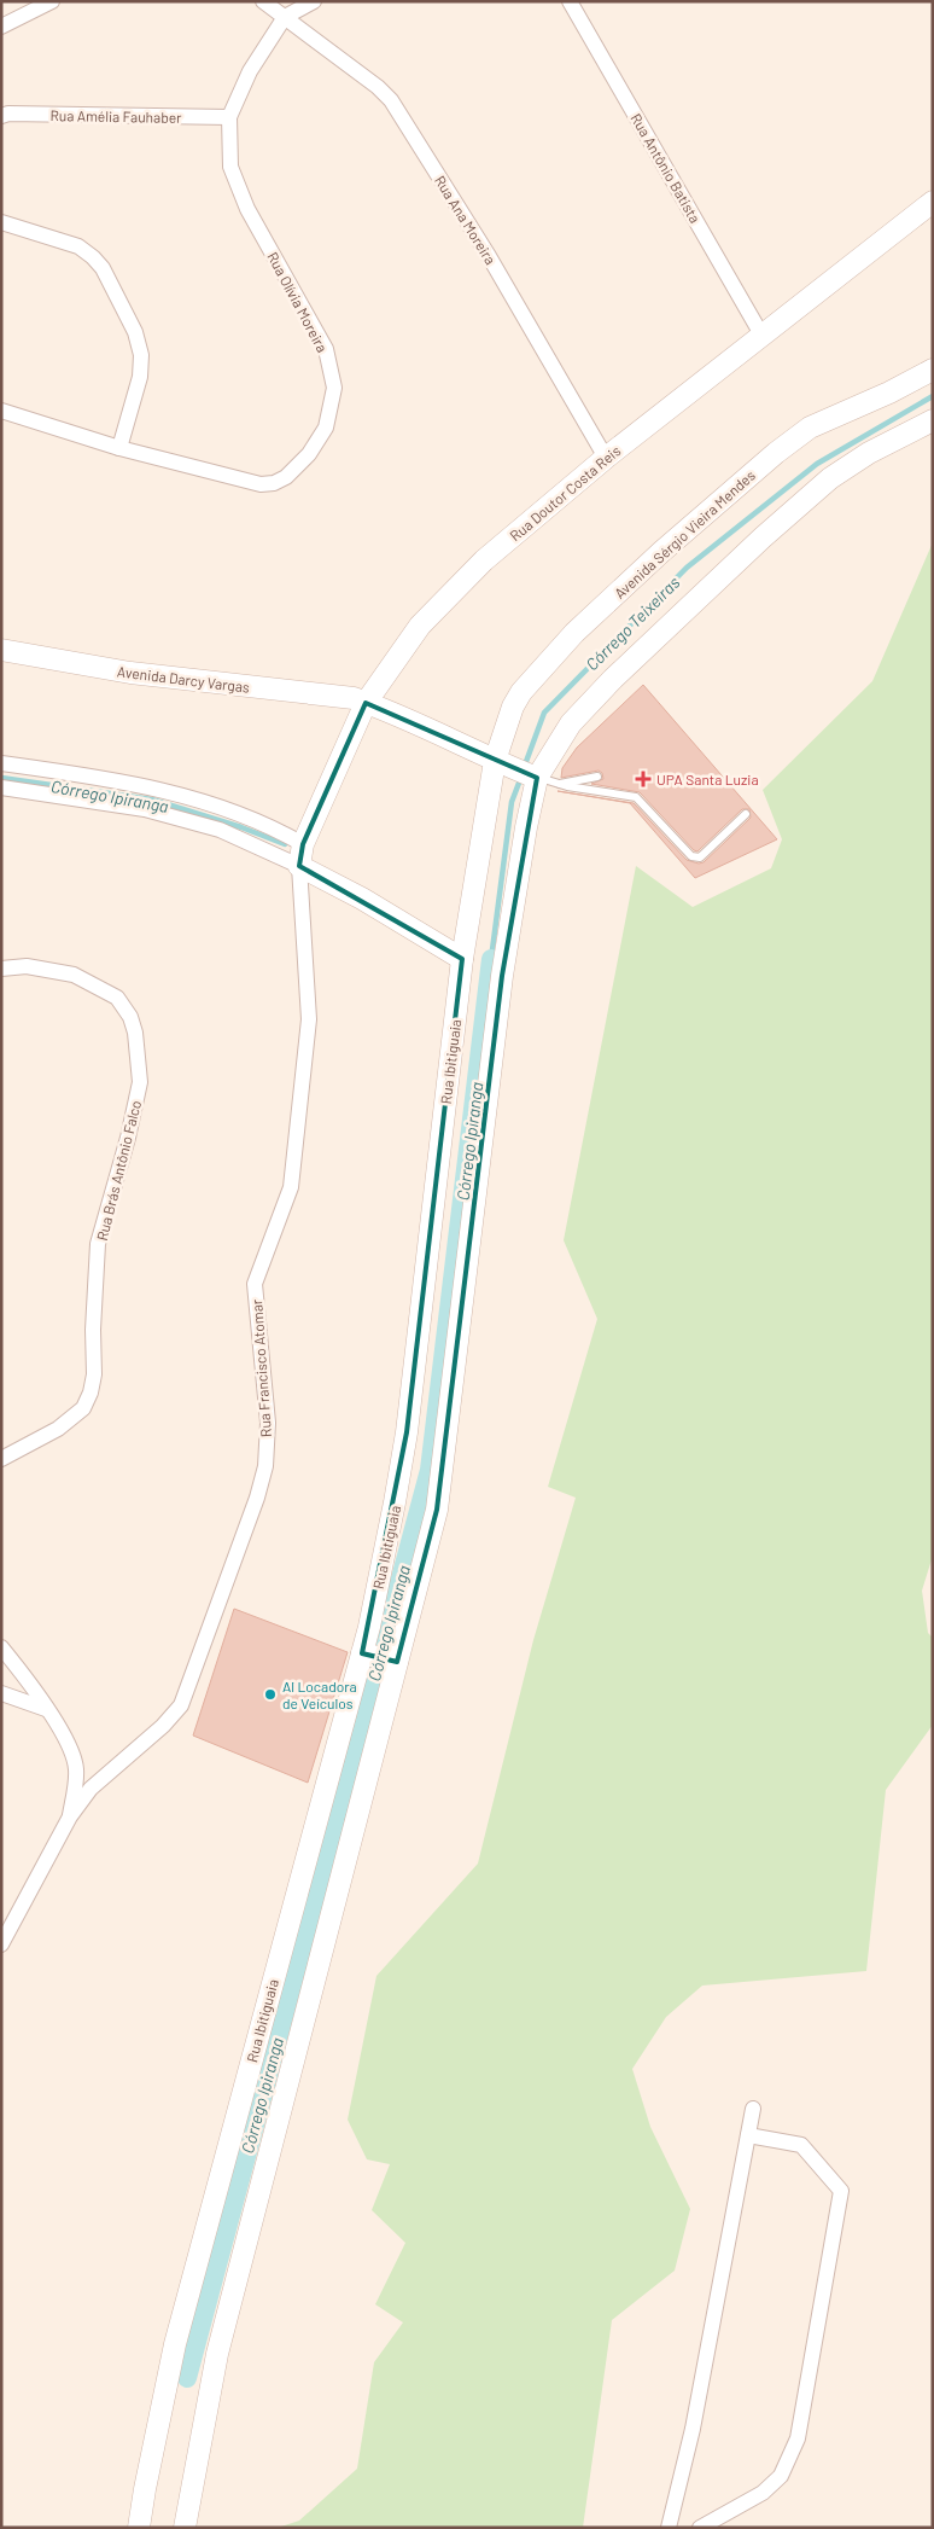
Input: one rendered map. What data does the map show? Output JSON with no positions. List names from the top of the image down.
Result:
{
  "streets": {
    "main road": [
      "Rua Doutor Costa Reis",
      "Avenida Sérgio Vieira Mendes",
      "Avenida Darcy Vargas",
      "Rua Ibitiguaia"
    ],
    "street": [
      "Rua Amélia Fauhaber",
      "Rua Antônio Batista",
      "Rua Ana Moreira",
      "Rua Olívia Moreira",
      "Rua Brás Antônio Falco",
      "Rua Francisco Atomar"
    ]
  },
  "crossings": [
    ["Rua Amélia Fauhaber", "Rua Olívia Moreira"],
    ["Rua Antônio Batista", "Rua Doutor Costa Reis"],
    ["Rua Ana Moreira", "Rua Olívia Moreira"],
    ["Rua Ana Moreira", "Rua Doutor Costa Reis"],
    ["Rua Doutor Costa Reis", "Avenida Darcy Vargas"],
    ["Rua Doutor Costa Reis", "Rua Francisco Atomar"],
    ["Avenida Sérgio Vieira Mendes", "Avenida Darcy Vargas"],
    ["Avenida Sérgio Vieira Mendes", "Rua Ibitiguaia"],
    ["Avenida Darcy Vargas", "Rua Ibitiguaia"]
  ],
  "water": ["Córrego Teixeiras", "Córrego Ipiranga"],
  "places": {
    "health": ["UPA Santa Luzia"],
    "other": ["Al Locadora de Veículos"]
  }
}
